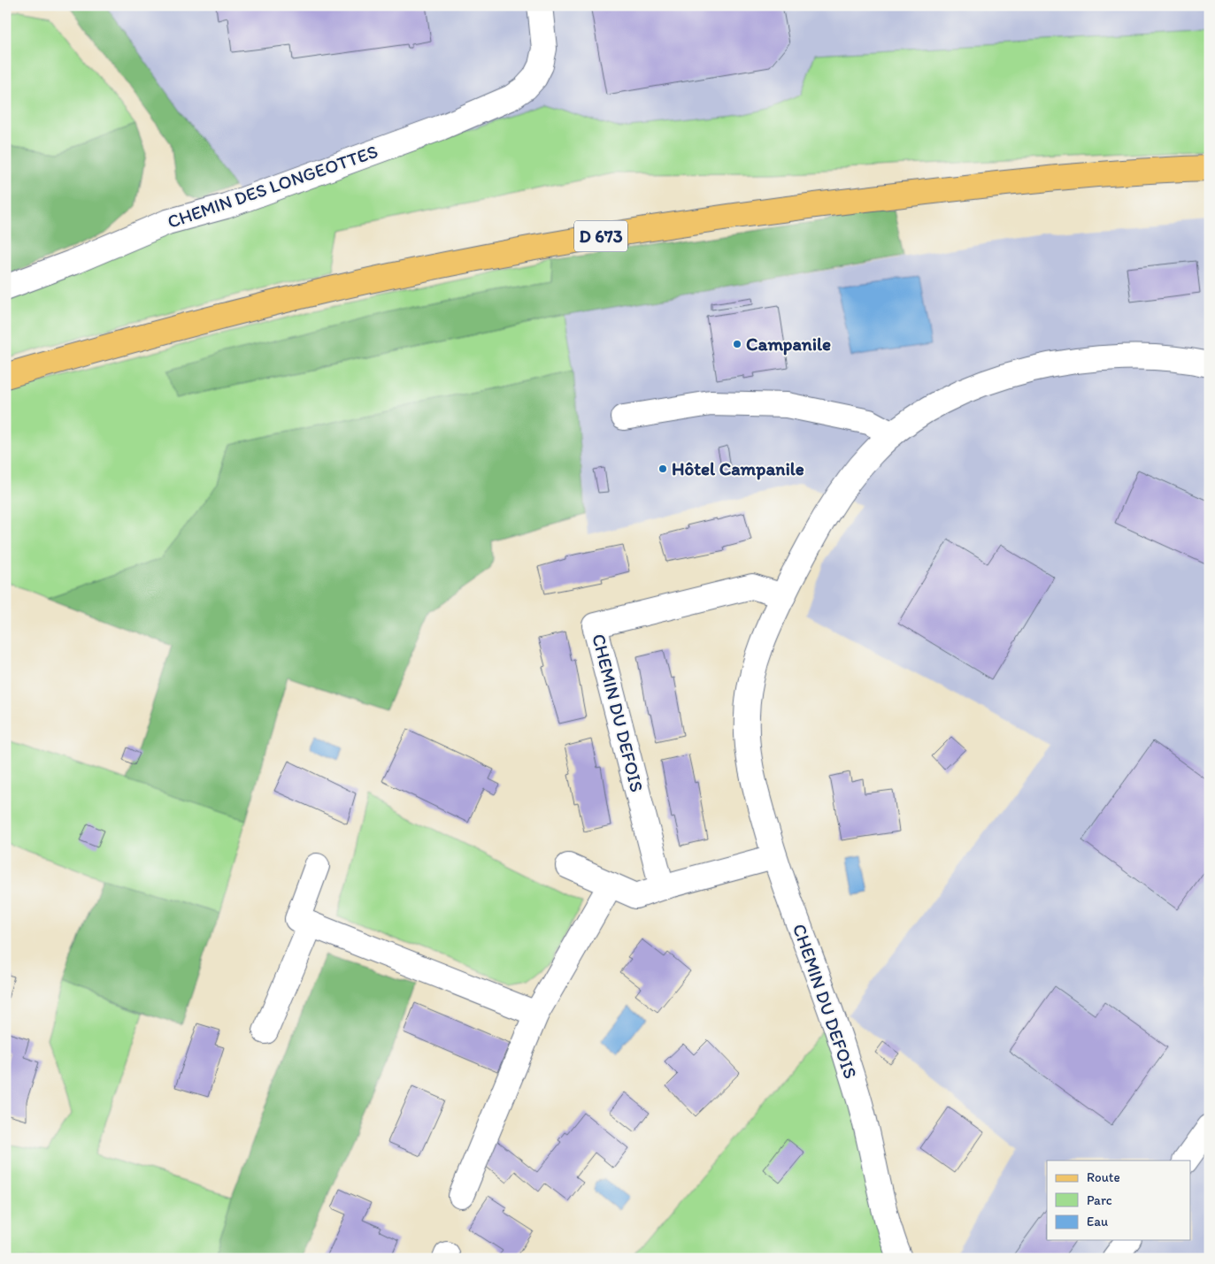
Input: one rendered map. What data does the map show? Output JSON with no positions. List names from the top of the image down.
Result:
{
  "streets": {
    "main road": ["D 673"],
    "street": ["CHEMIN DES LONGEOTTES", "CHEMIN DU DEFOIS"]
  },
  "places": ["Campanile", "Hôtel Campanile"],
  "legend": ["Route", "Parc", "Eau"]
}
